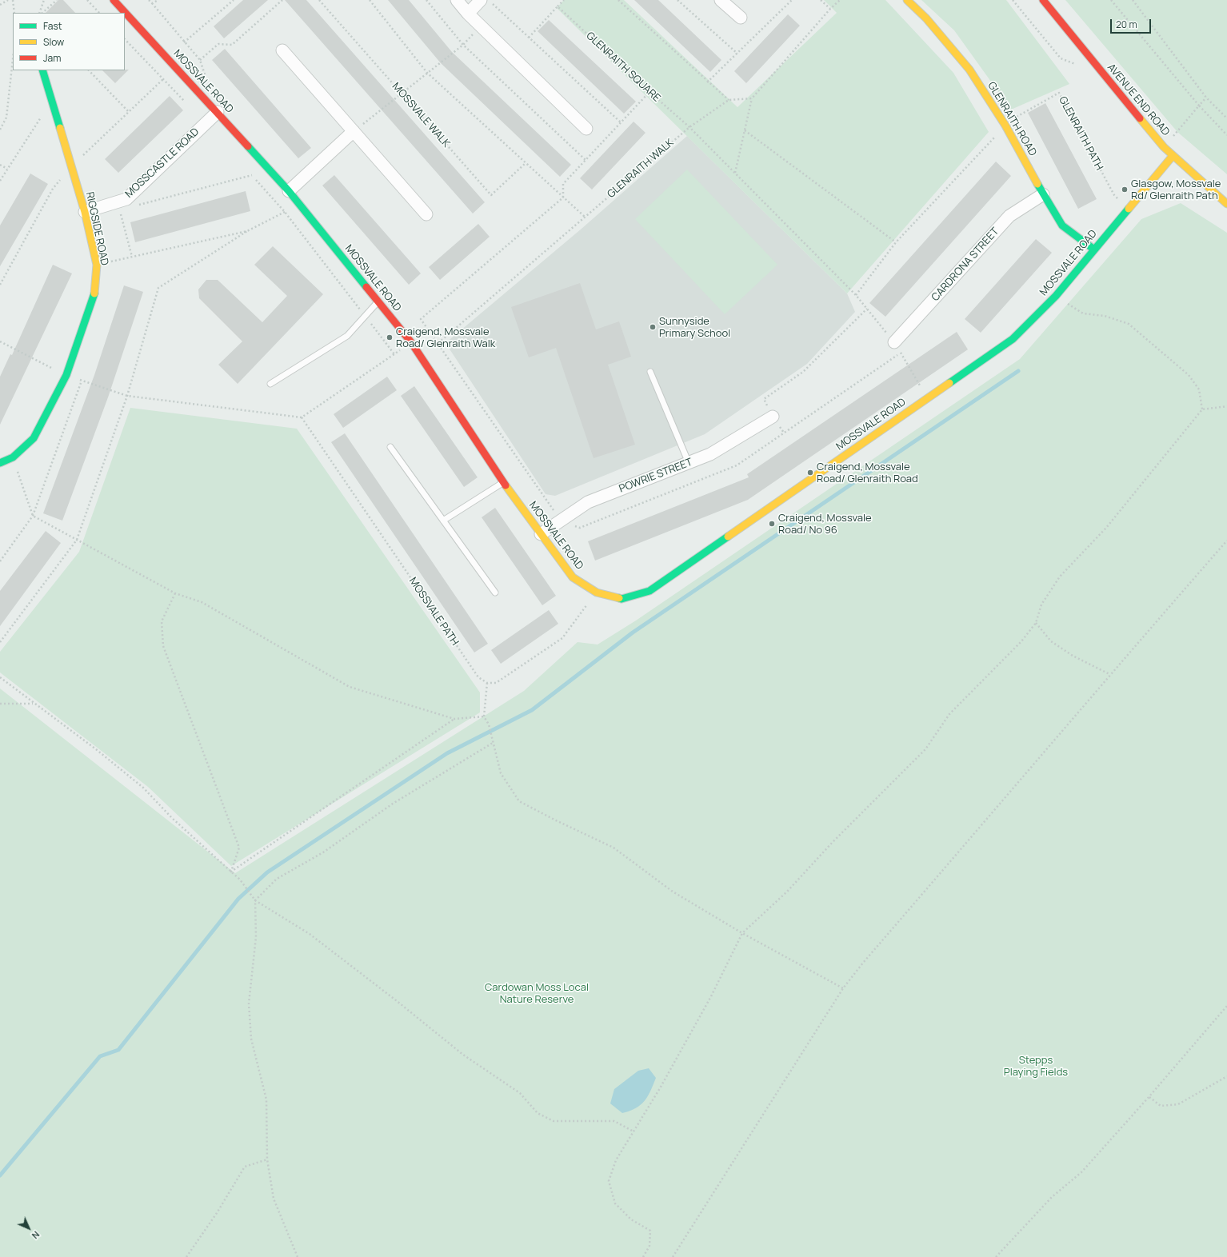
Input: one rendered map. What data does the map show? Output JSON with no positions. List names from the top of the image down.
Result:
{
  "streets": {
    "street": [
      "MOSSVALE ROAD",
      "AVENUE END ROAD",
      "GLENRAITH ROAD",
      "MOSSCASTLE ROAD",
      "RIGGSIDE ROAD",
      "CARDRONA STREET",
      "POWRIE STREET"
    ],
    "path": [
      "GLENRAITH SQUARE",
      "MOSSVALE WALK",
      "GLENRAITH PATH",
      "GLENRAITH WALK",
      "MOSSVALE PATH"
    ]
  },
  "crossings": [
    ["GLENRAITH SQUARE", "MOSSVALE ROAD"],
    ["GLENRAITH SQUARE", "GLENRAITH WALK"],
    ["GLENRAITH SQUARE", "CARDRONA STREET"],
    ["MOSSVALE ROAD", "AVENUE END ROAD"],
    ["MOSSVALE ROAD", "GLENRAITH ROAD"],
    ["MOSSVALE ROAD", "GLENRAITH PATH"],
    ["MOSSVALE ROAD", "MOSSCASTLE ROAD"],
    ["MOSSVALE ROAD", "POWRIE STREET"],
    ["GLENRAITH ROAD", "GLENRAITH PATH"],
    ["GLENRAITH ROAD", "CARDRONA STREET"],
    ["MOSSCASTLE ROAD", "RIGGSIDE ROAD"]
  ],
  "parks": ["Cardowan Moss Local Nature Reserve", "Stepps Playing Fields"],
  "places": [
    "Glasgow, Mossvale Rd/ Glenraith Path",
    "Sunnyside Primary School",
    "Craigend, Mossvale Road/ Glenraith Walk",
    "Craigend, Mossvale Road/ Glenraith Road",
    "Craigend, Mossvale Road/ No 96"
  ],
  "legend": ["Fast", "Slow", "Jam"],
  "scale_bar": "20 m",
  "north": "bottom right"
}
